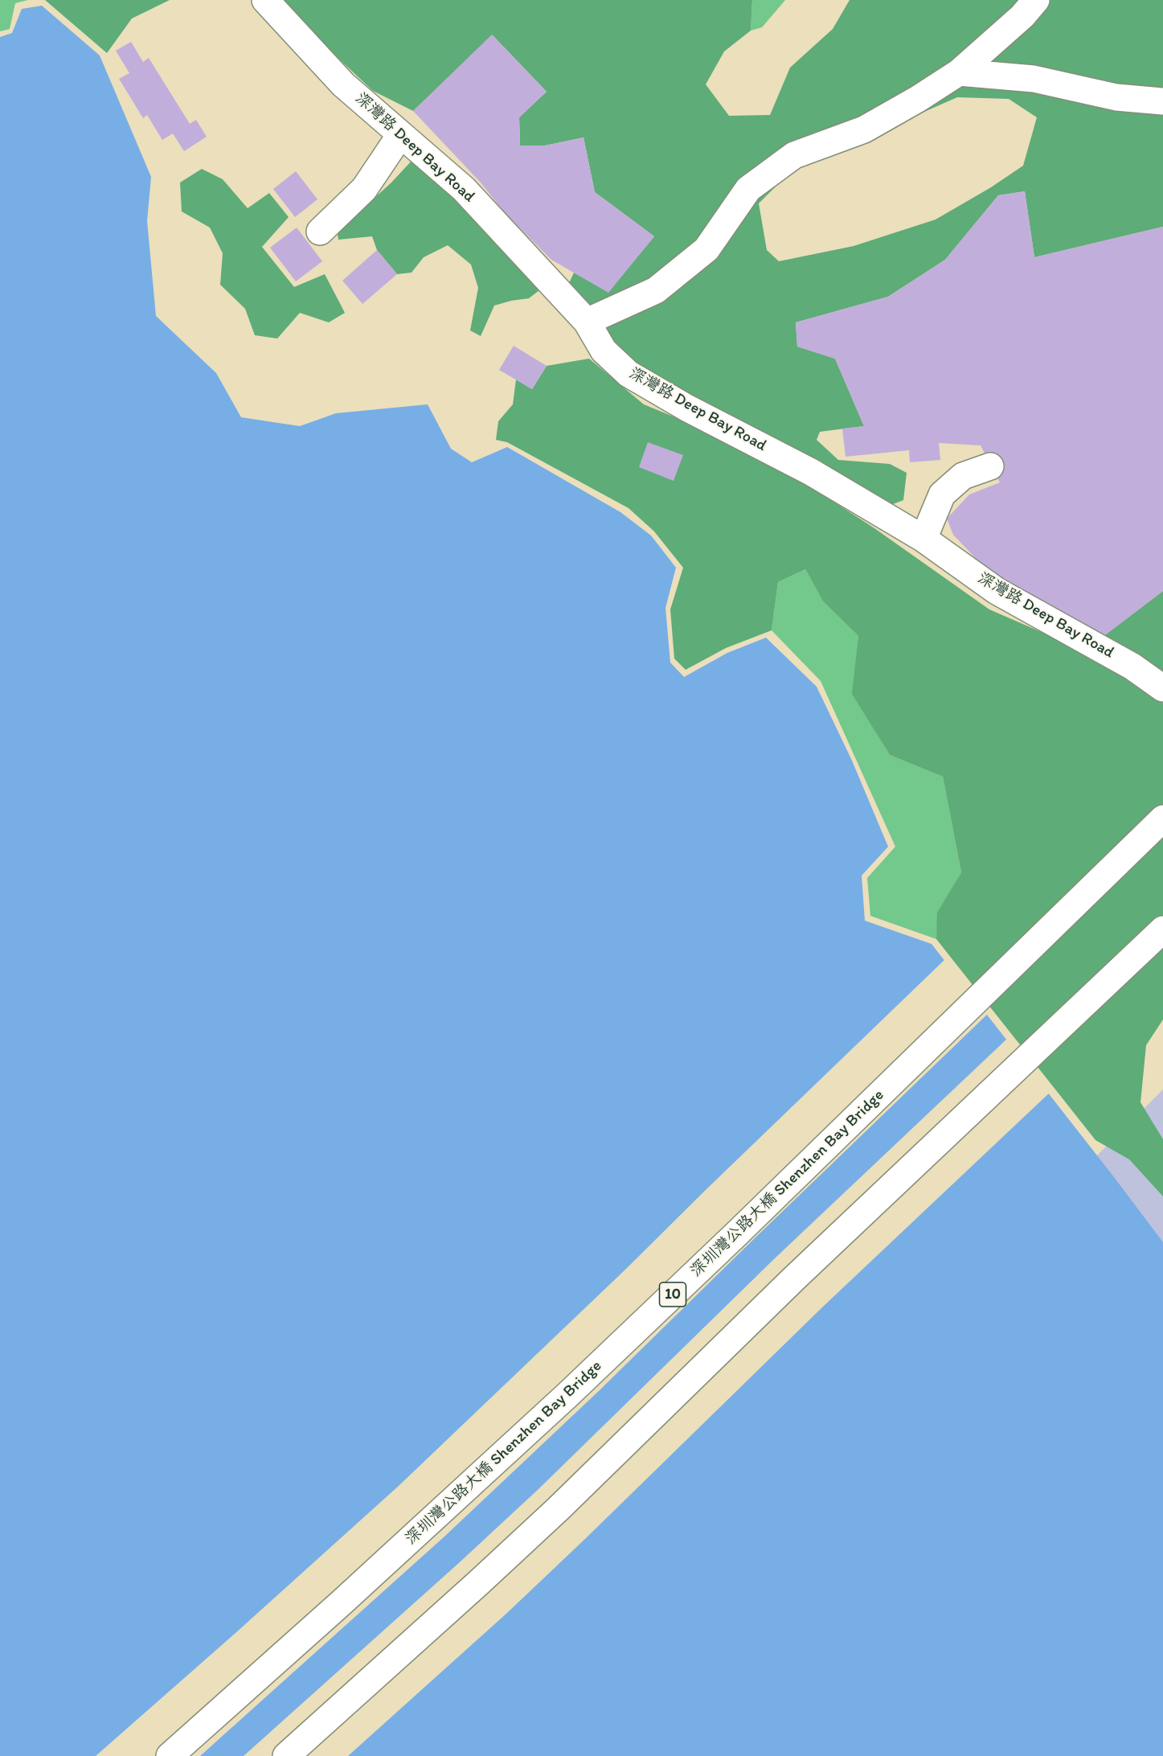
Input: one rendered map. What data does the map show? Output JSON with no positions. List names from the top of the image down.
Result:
{
  "streets": {
    "main road": ["深灣路 Deep Bay Road", "深圳灣公路大橋 Shenzhen Bay Bridge", "10"]
  }
}
